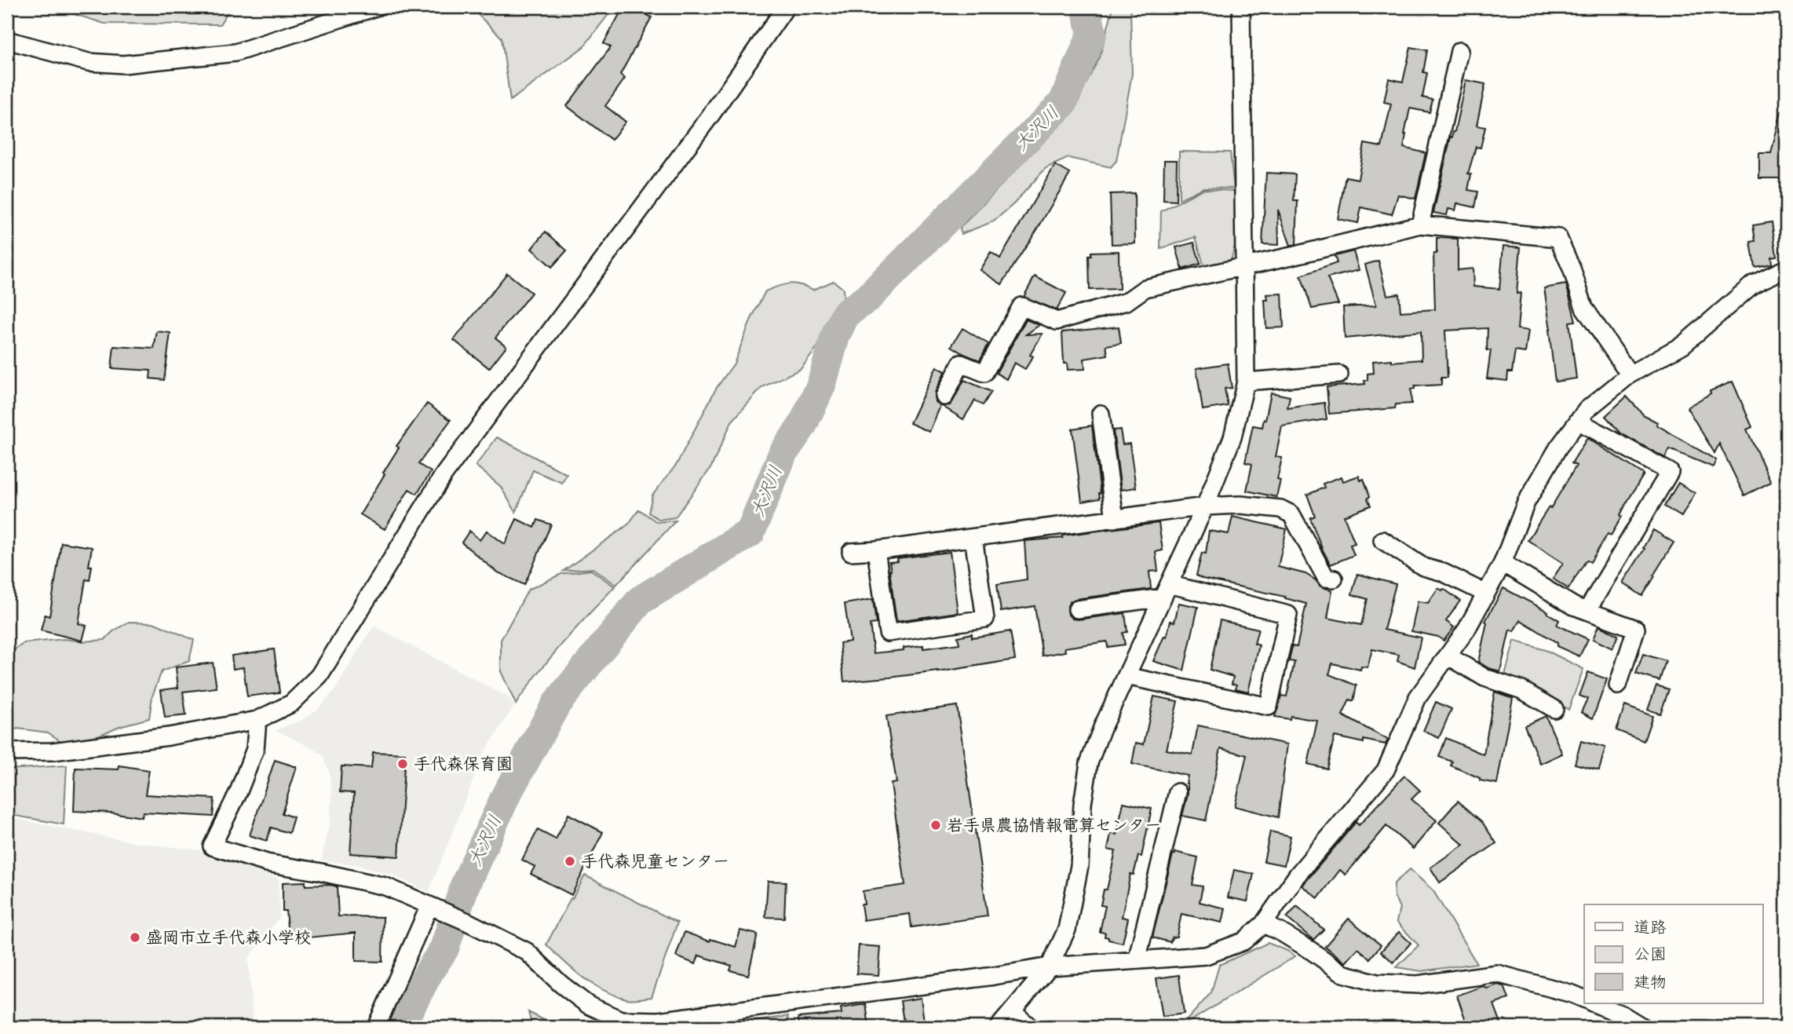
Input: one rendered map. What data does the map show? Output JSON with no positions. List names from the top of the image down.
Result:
{
  "water": ["大沢川"],
  "places": [
    "手代森保育園",
    "岩手県農協情報電算センター",
    "手代森児童センター",
    "盛岡市立手代森小学校"
  ],
  "legend": ["道路", "公園", "建物"]
}
